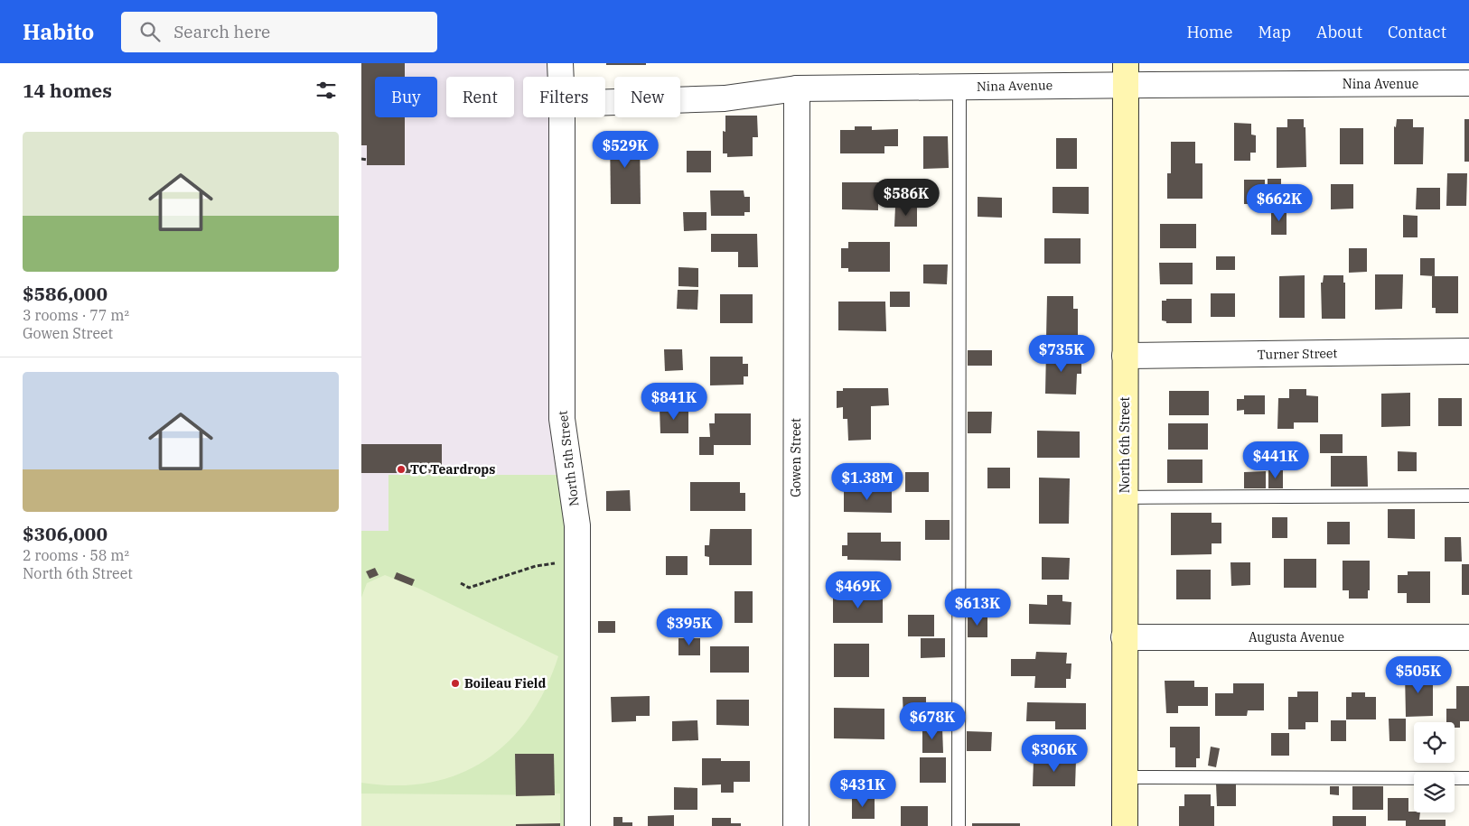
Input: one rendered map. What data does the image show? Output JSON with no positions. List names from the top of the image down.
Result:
{
  "streets": {
    "main road": ["North 6th Street"],
    "street": [
      "Nina Avenue",
      "Turner Street",
      "Gowen Street",
      "North 5th Street",
      "Augusta Avenue"
    ]
  },
  "crossings": [
    ["Nina Avenue", "North 6th Street"],
    ["Nina Avenue", "Gowen Street"],
    ["Turner Street", "North 6th Street"],
    ["North 6th Street", "Augusta Avenue"]
  ],
  "places": ["TC Teardrops", "Boileau Field"],
  "page": {
    "header": "Habito",
    "search": "Search here",
    "nav": [
      "Home",
      "Map",
      "About",
      "Contact"
    ],
    "heading": "14 homes",
    "chip": [
      "Buy",
      "Rent",
      "Filters",
      "New"
    ],
    "list": [
      {
        "name": "$586,000",
        "note": "3 rooms · 77 m² · Gowen Street"
      },
      {
        "name": "$306,000",
        "note": "2 rooms · 58 m² · North 6th Street"
      }
    ],
    "price": [
      "$529K",
      "$586K",
      "$662K",
      "$735K",
      "$841K",
      "$441K",
      "$1.38M",
      "$469K",
      "$613K",
      "$395K",
      "$505K",
      "$678K",
      "$306K",
      "$431K"
    ]
  }
}
